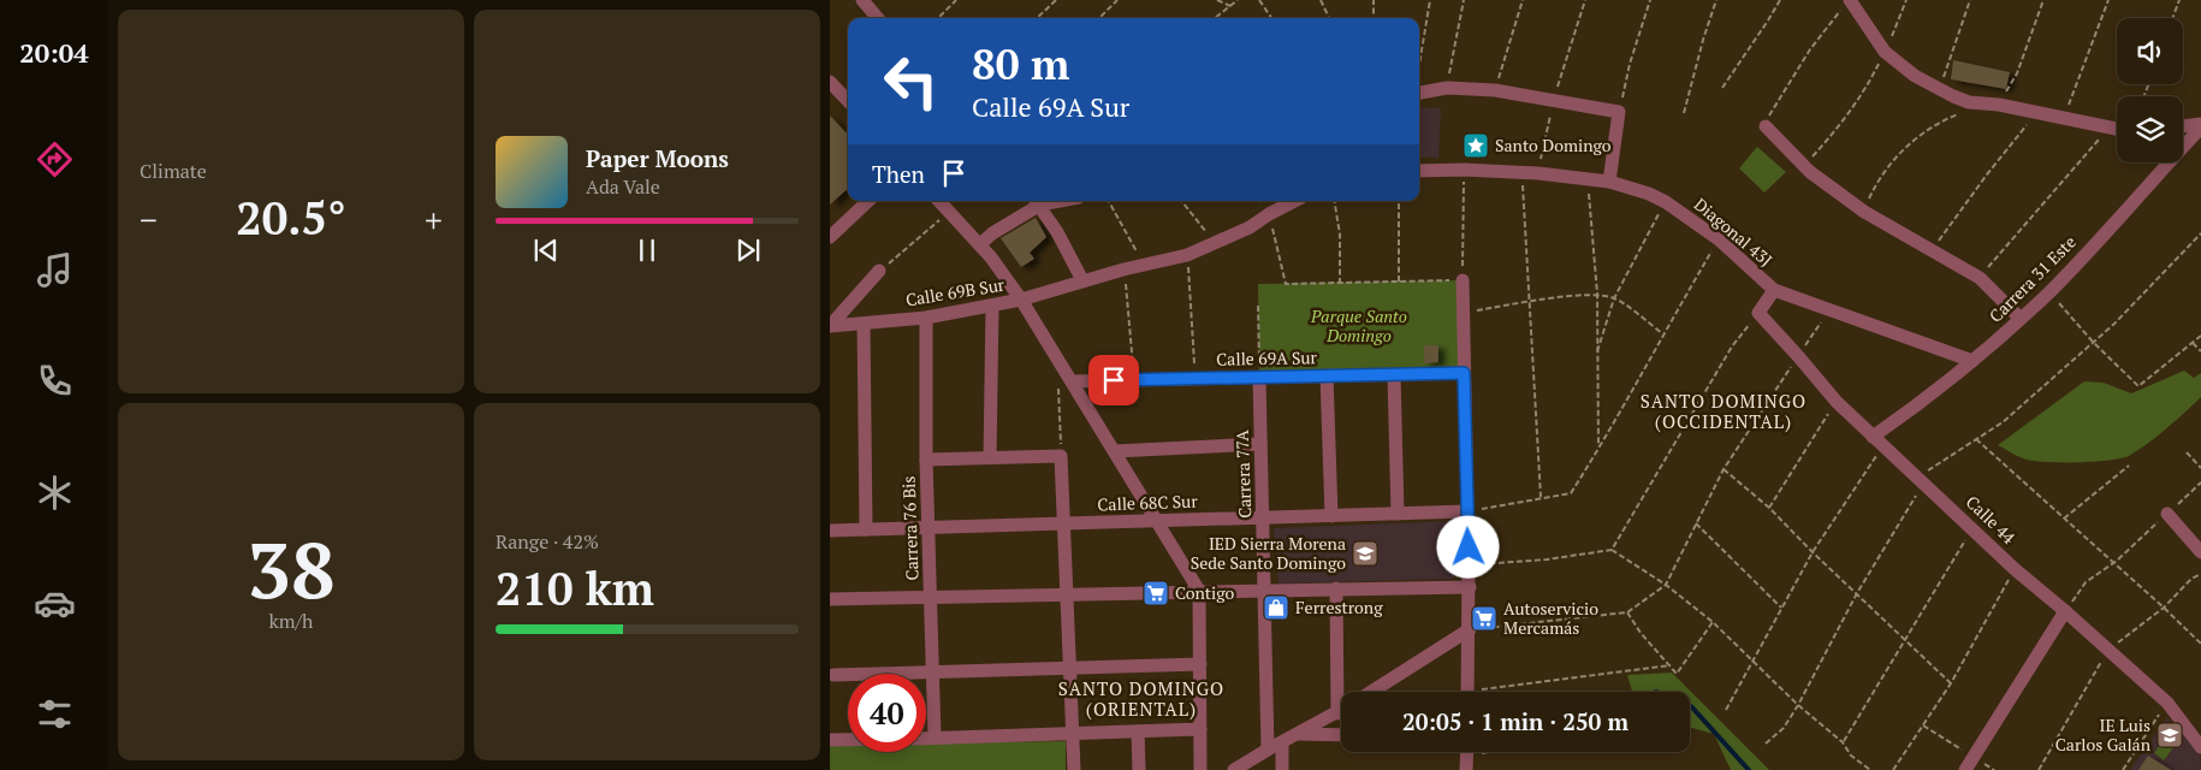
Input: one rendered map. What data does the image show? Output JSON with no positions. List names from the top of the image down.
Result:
{
  "streets": {
    "street": [
      "Diagonal 43J",
      "Carrera 31 Este",
      "Calle 69B Sur",
      "Calle 69A Sur",
      "Carrera 77A",
      "Calle 68C Sur",
      "Calle 44",
      "Carrera 76 Bis"
    ]
  },
  "crossings": [
    ["Diagonal 43J", "Carrera 31 Este"],
    ["Carrera 31 Este", "Calle 44"],
    ["Calle 69B Sur", "Carrera 76 Bis"],
    ["Calle 69A Sur", "Carrera 77A"],
    ["Carrera 77A", "Calle 68C Sur"],
    ["Calle 68C Sur", "Carrera 76 Bis"]
  ],
  "districts": ["SANTO DOMINGO (OCCIDENTAL)", "SANTO DOMINGO (ORIENTAL)"],
  "parks": ["Parque Santo Domingo"],
  "places": {
    "place": ["Santo Domingo"],
    "school or university": ["IED Sierra Morena Sede Santo Domingo", "IE Luis Carlos Galán"],
    "supermarket": ["Contigo", "Autoservicio Mercamás"],
    "shop": ["Ferrestrong"]
  },
  "page": {
    "tabs": "20:04",
    "tile": [
      "Climate",
      ["38", "km/h"],
      ["Range · 42%", "210 km"]
    ],
    "turn": ["80 m", "Calle 69A Sur"],
    "song": ["Paper Moons", "Ada Vale"],
    "then": "Then",
    "heat": ["−", "20.5°", "+"],
    "limit": "40",
    "trip": "20:05 · 1 min · 250 m"
  }
}
